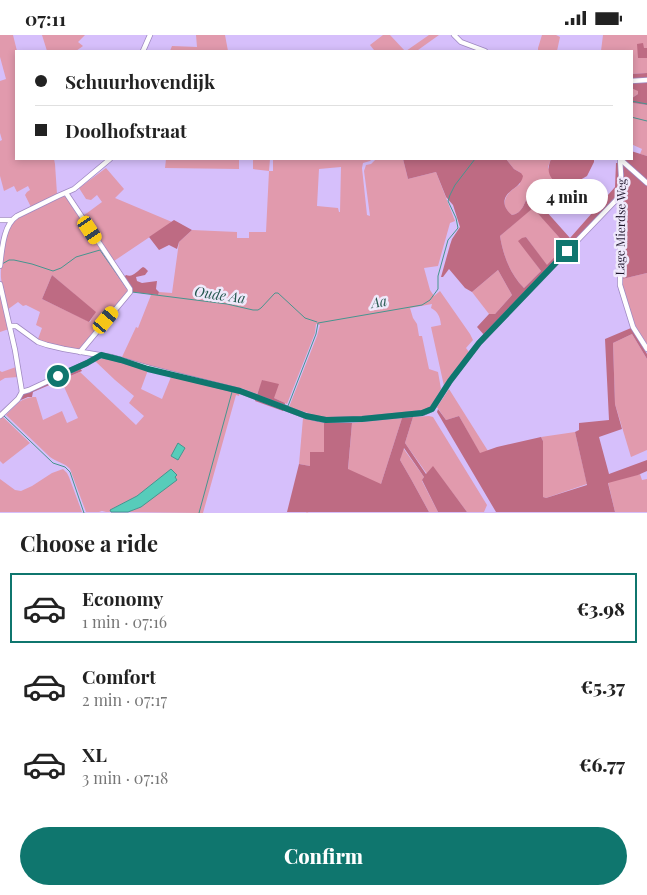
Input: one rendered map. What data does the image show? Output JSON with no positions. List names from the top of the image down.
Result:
{
  "streets": {
    "street": ["Lage Mierdse Weg"]
  },
  "water": ["Oude Aa", "Aa"],
  "page": {
    "status": "07:11",
    "banner": ["Schuurhovendijk", "Doolhofstraat"],
    "bubble": "4 min",
    "heading": "Choose a ride",
    "list": [
      {
        "name": "Economy",
        "note": "1 min · 07:16",
        "value": "€3.98"
      },
      {
        "name": "Comfort",
        "note": "2 min · 07:17",
        "value": "€5.37"
      },
      {
        "name": "XL",
        "note": "3 min · 07:18",
        "value": "€6.77"
      }
    ],
    "buttons": "Confirm"
  }
}
